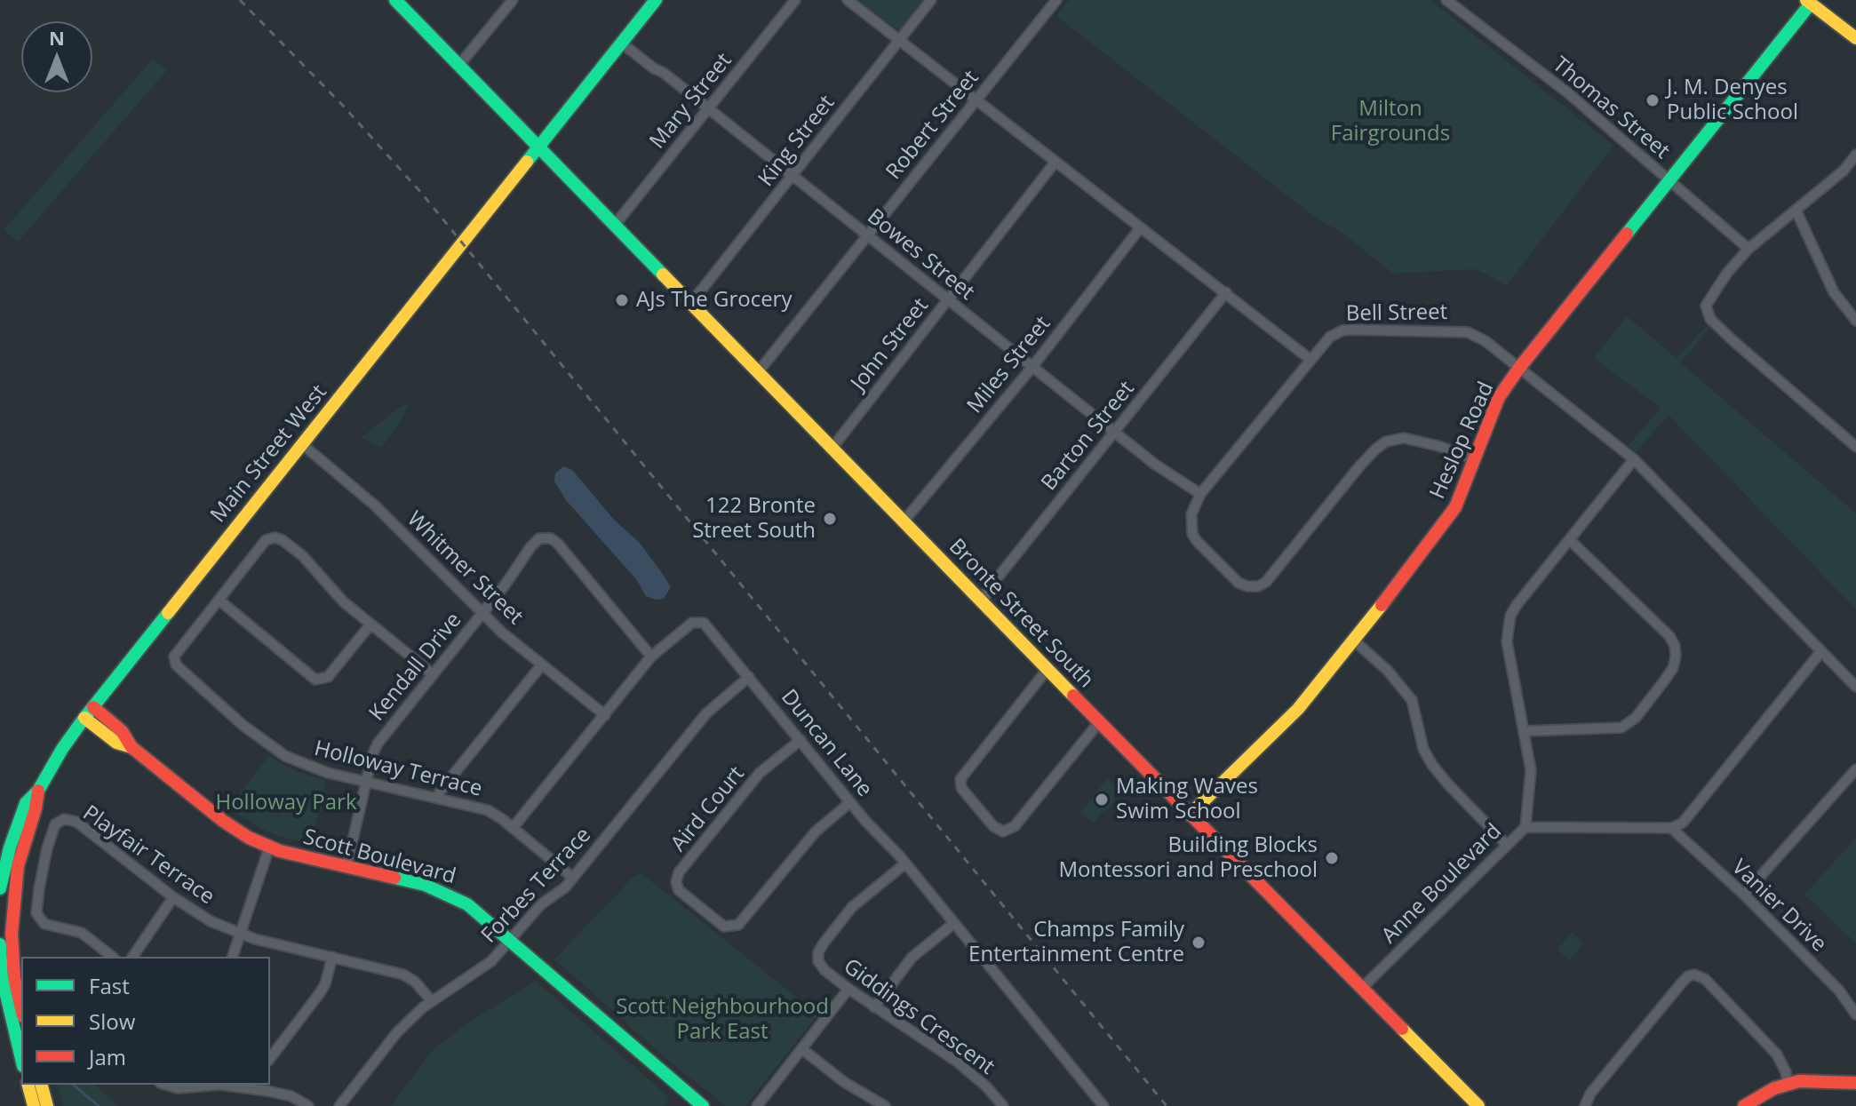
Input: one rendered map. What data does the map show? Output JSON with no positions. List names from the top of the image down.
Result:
{
  "streets": {
    "main road": [
      "Heslop Road",
      "Main Street West",
      "Bronte Street South",
      "Scott Boulevard"
    ],
    "street": [
      "Mary Street",
      "Thomas Street",
      "Robert Street",
      "King Street",
      "Bowes Street",
      "Bell Street",
      "John Street",
      "Miles Street",
      "Barton Street",
      "Whitmer Street",
      "Kendall Drive",
      "Duncan Lane",
      "Holloway Terrace",
      "Aird Court",
      "Playfair Terrace",
      "Anne Boulevard",
      "Forbes Terrace",
      "Vanier Drive",
      "Giddings Crescent"
    ]
  },
  "crossings": [
    ["Mary Street", "Bowes Street"],
    ["Mary Street", "Bronte Street South"],
    ["Thomas Street", "Heslop Road"],
    ["Robert Street", "Bowes Street"],
    ["Robert Street", "Bronte Street South"],
    ["King Street", "Bowes Street"],
    ["King Street", "Bronte Street South"],
    ["Bowes Street", "Bell Street"],
    ["Bowes Street", "John Street"],
    ["Bowes Street", "Miles Street"],
    ["Bowes Street", "Barton Street"],
    ["Bowes Street", "Main Street West"],
    ["Bell Street", "Heslop Road"],
    ["Bell Street", "Anne Boulevard"],
    ["John Street", "Bronte Street South"],
    ["Miles Street", "Bronte Street South"],
    ["Barton Street", "Bronte Street South"],
    ["Heslop Road", "Bronte Street South"],
    ["Main Street West", "Whitmer Street"],
    ["Main Street West", "Bronte Street South"],
    ["Main Street West", "Scott Boulevard"],
    ["Whitmer Street", "Kendall Drive"],
    ["Whitmer Street", "Duncan Lane"],
    ["Bronte Street South", "Anne Boulevard"],
    ["Kendall Drive", "Duncan Lane"],
    ["Kendall Drive", "Holloway Terrace"],
    ["Kendall Drive", "Scott Boulevard"],
    ["Duncan Lane", "Holloway Terrace"],
    ["Duncan Lane", "Aird Court"],
    ["Duncan Lane", "Forbes Terrace"],
    ["Duncan Lane", "Giddings Crescent"],
    ["Holloway Terrace", "Forbes Terrace"],
    ["Playfair Terrace", "Forbes Terrace"],
    ["Scott Boulevard", "Forbes Terrace"]
  ],
  "parks": ["Milton Fairgrounds", "Holloway Park", "Scott Neighbourhood Park East"],
  "places": [
    "J. M. Denyes Public School",
    "AJs The Grocery",
    "122 Bronte Street South",
    "Making Waves Swim School",
    "Building Blocks Montessori and Preschool",
    "Champs Family Entertainment Centre"
  ],
  "legend": ["Fast", "Slow", "Jam"],
  "north": "top"
}
